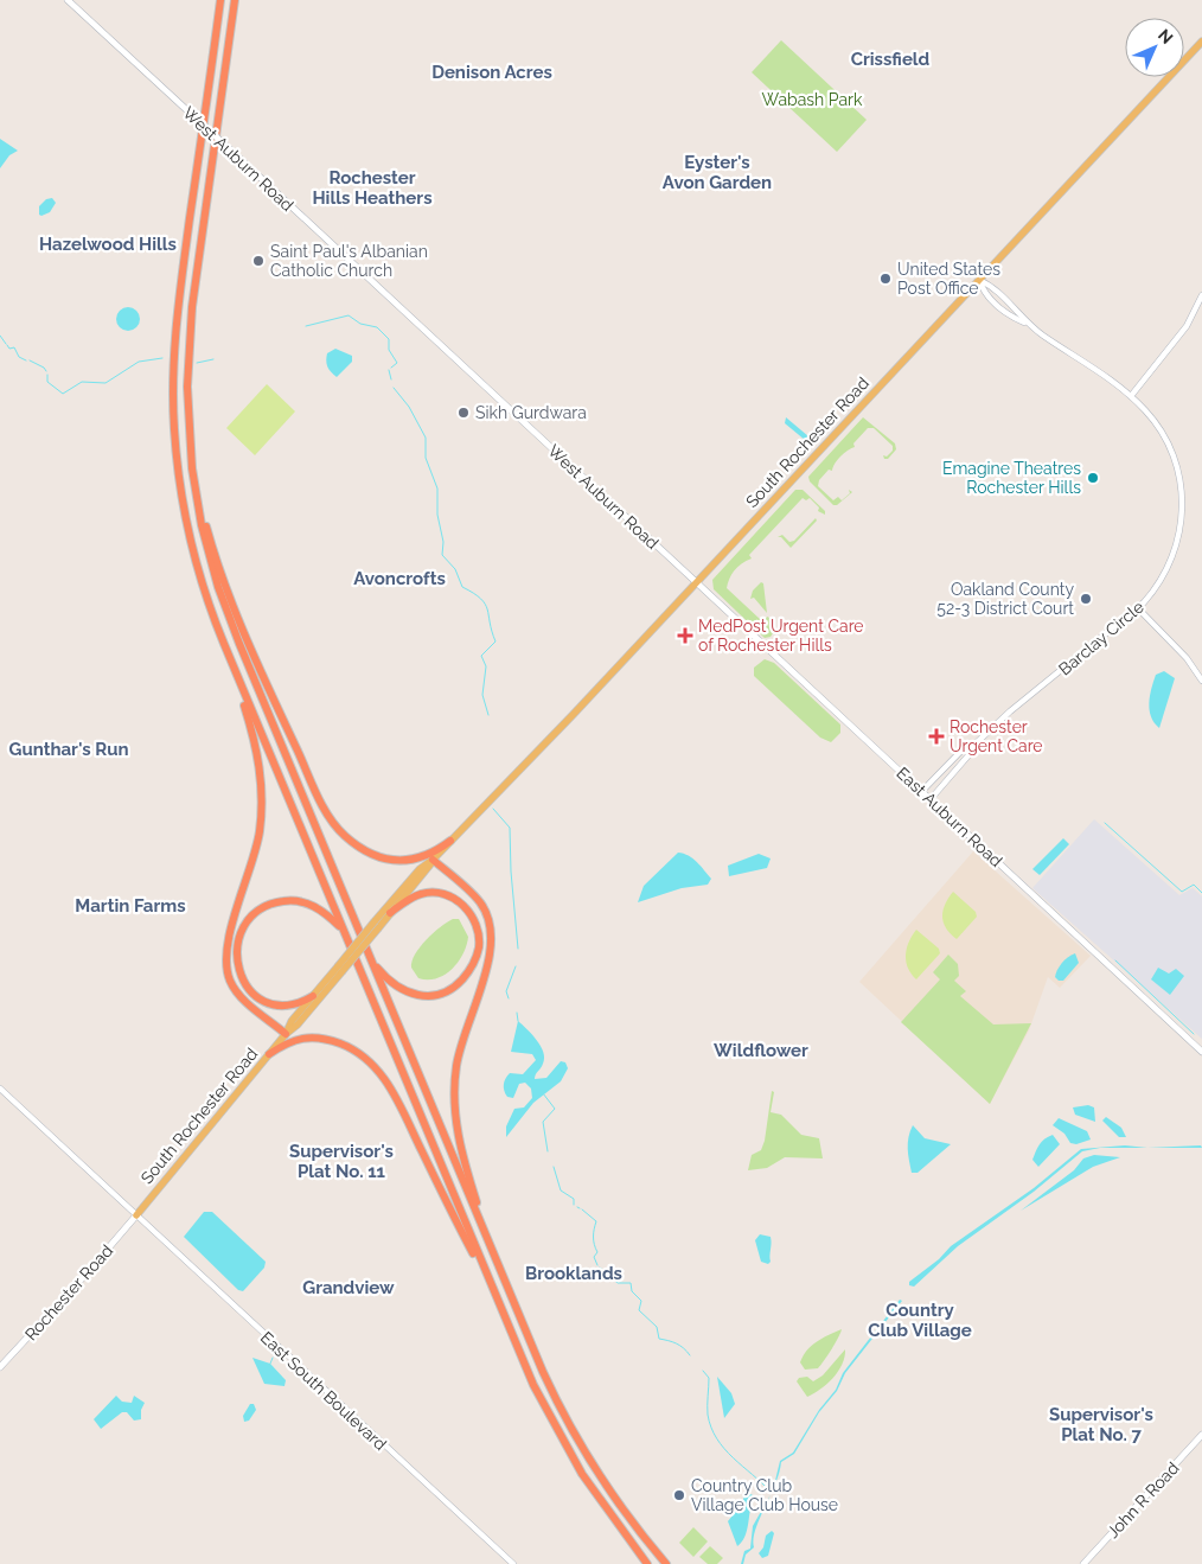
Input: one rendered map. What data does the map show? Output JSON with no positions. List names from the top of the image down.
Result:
{
  "streets": {
    "main road": [
      "West Auburn Road",
      "South Rochester Road",
      "East Auburn Road",
      "Rochester Road",
      "John R Road"
    ],
    "street": ["Barclay Circle", "East South Boulevard"]
  },
  "crossings": [
    ["West Auburn Road", "South Rochester Road"],
    ["West Auburn Road", "East Auburn Road"],
    ["South Rochester Road", "Barclay Circle"],
    ["South Rochester Road", "East Auburn Road"],
    ["South Rochester Road", "Rochester Road"],
    ["South Rochester Road", "East South Boulevard"],
    ["Barclay Circle", "East Auburn Road"],
    ["Rochester Road", "East South Boulevard"]
  ],
  "districts": [
    "Crissfield",
    "Denison Acres",
    "Eyster's Avon Garden",
    "Rochester Hills Heathers",
    "Hazelwood Hills",
    "Avoncrofts",
    "Gunthar's Run",
    "Martin Farms",
    "Wildflower",
    "Supervisor's Plat No. 11",
    "Brooklands",
    "Grandview",
    "Country Club Village",
    "Supervisor's Plat No. 7"
  ],
  "parks": ["Wabash Park"],
  "places": {
    "other": [
      "Saint Paul's Albanian Catholic Church",
      "United States Post Office",
      "Sikh Gurdwara",
      "Emagine Theatres Rochester Hills",
      "Oakland County 52-3 District Court",
      "Country Club Village Club House"
    ],
    "health": ["MedPost Urgent Care of Rochester Hills", "Rochester Urgent Care"]
  },
  "north": "top right"
}
